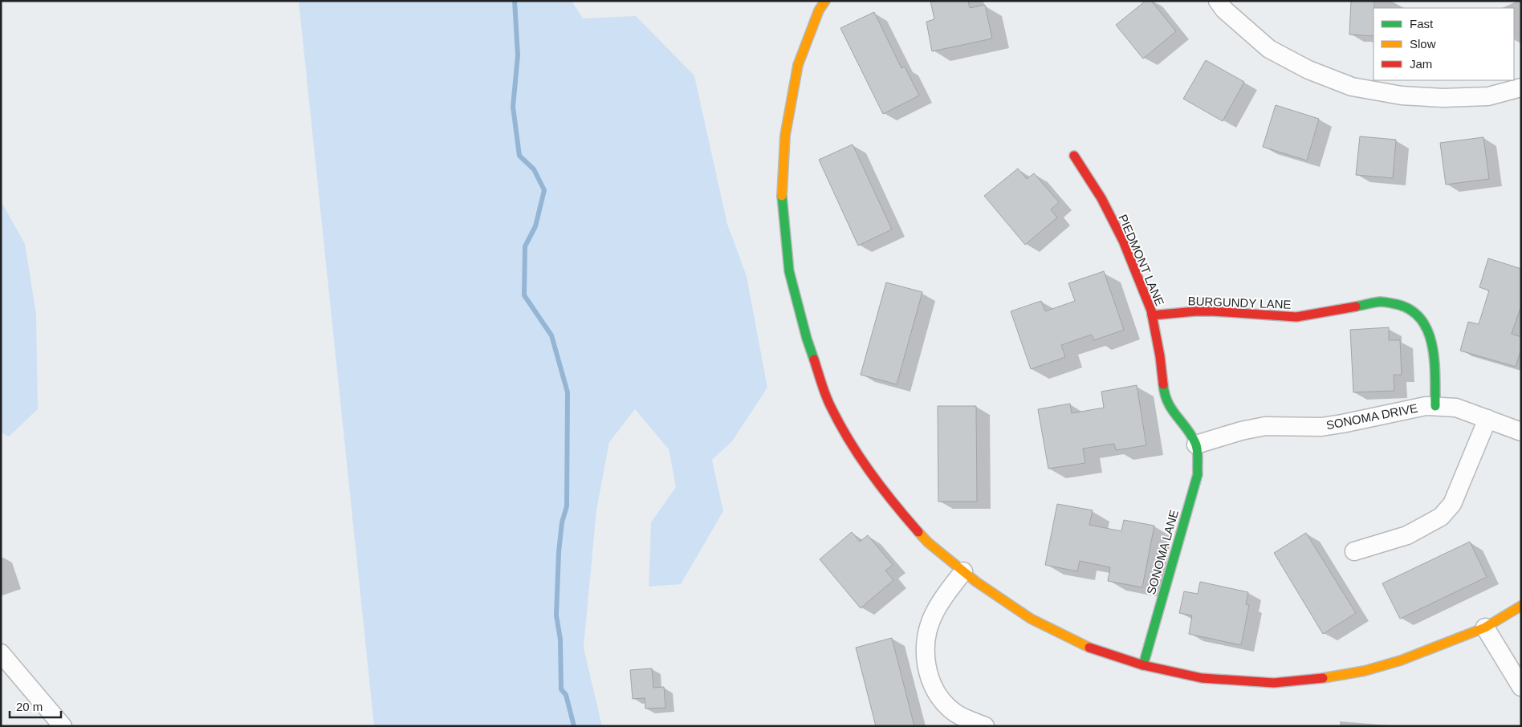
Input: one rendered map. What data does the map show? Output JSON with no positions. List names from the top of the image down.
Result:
{
  "streets": {
    "street": [
      "PIEDMONT LANE",
      "BURGUNDY LANE",
      "SONOMA DRIVE",
      "SONOMA LANE"
    ]
  },
  "crossings": [
    ["PIEDMONT LANE", "BURGUNDY LANE"],
    ["PIEDMONT LANE", "SONOMA DRIVE"],
    ["PIEDMONT LANE", "SONOMA LANE"],
    ["BURGUNDY LANE", "SONOMA DRIVE"],
    ["SONOMA DRIVE", "SONOMA LANE"]
  ],
  "legend": ["Fast", "Slow", "Jam"],
  "scale_bar": "20 m"
}
